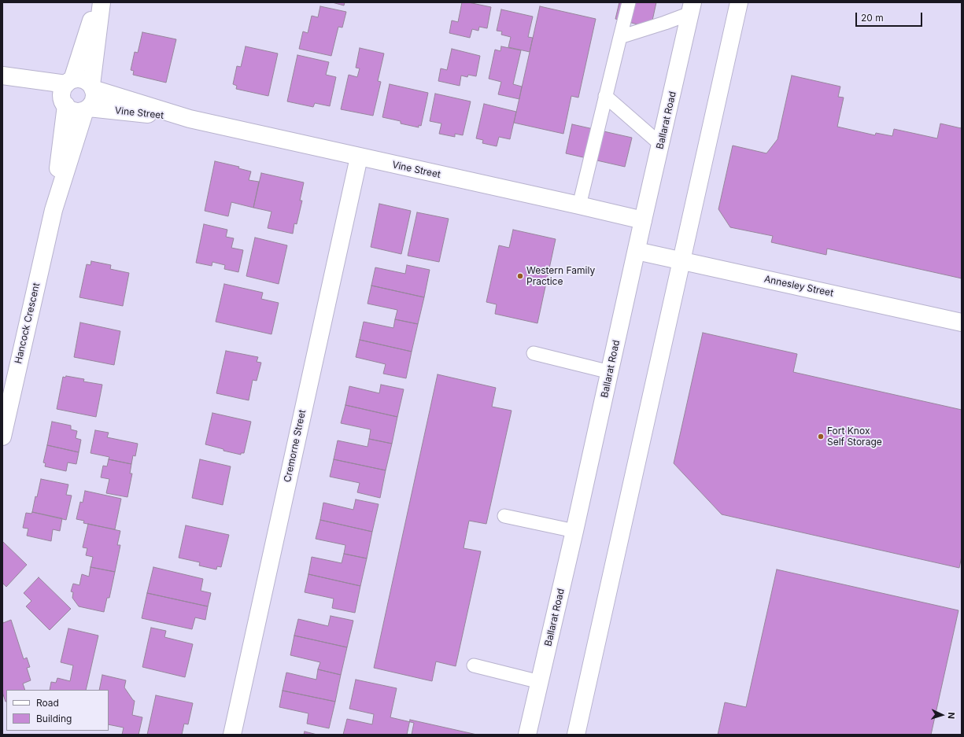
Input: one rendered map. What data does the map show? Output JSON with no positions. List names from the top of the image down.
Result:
{
  "streets": {
    "main road": [
      "Vine Street",
      "Ballarat Road",
      "Annesley Street",
      "Hancock Crescent",
      "Cremorne Street"
    ]
  },
  "crossings": [
    ["Vine Street", "Ballarat Road"],
    ["Vine Street", "Hancock Crescent"],
    ["Vine Street", "Cremorne Street"],
    ["Ballarat Road", "Annesley Street"]
  ],
  "places": ["Western Family Practice", "Fort Knox Self Storage"],
  "legend": ["Road", "Building"],
  "scale_bar": "20 m",
  "north": "right"
}
